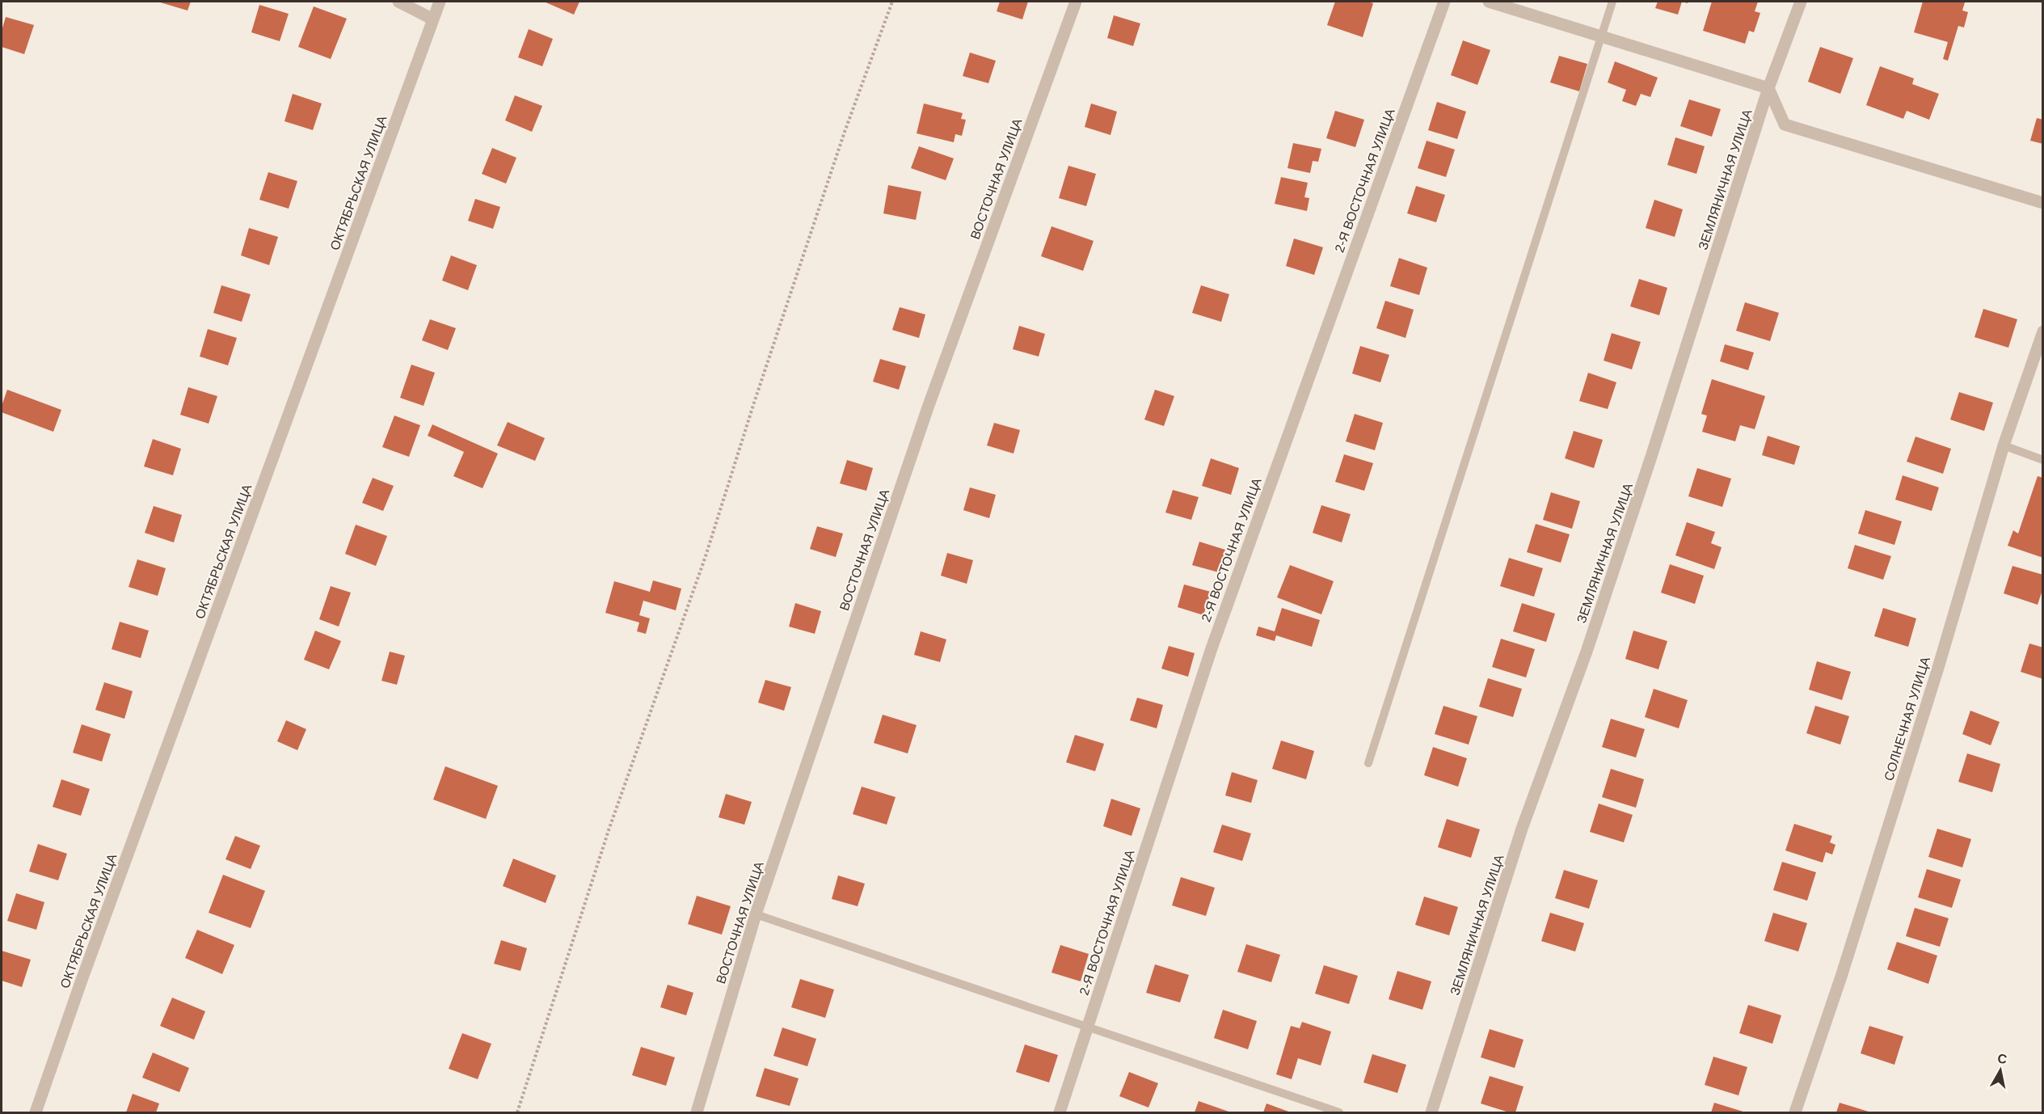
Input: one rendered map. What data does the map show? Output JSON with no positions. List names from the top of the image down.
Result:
{
  "streets": {
    "street": [
      "ВОСТОЧНАЯ УЛИЦА",
      "ЗЕМЛЯНИЧНАЯ УЛИЦА",
      "2-Я ВОСТОЧНАЯ УЛИЦА",
      "ОКТЯБРЬСКАЯ УЛИЦА",
      "СОЛНЕЧНАЯ УЛИЦА"
    ]
  },
  "north": "top"
}
